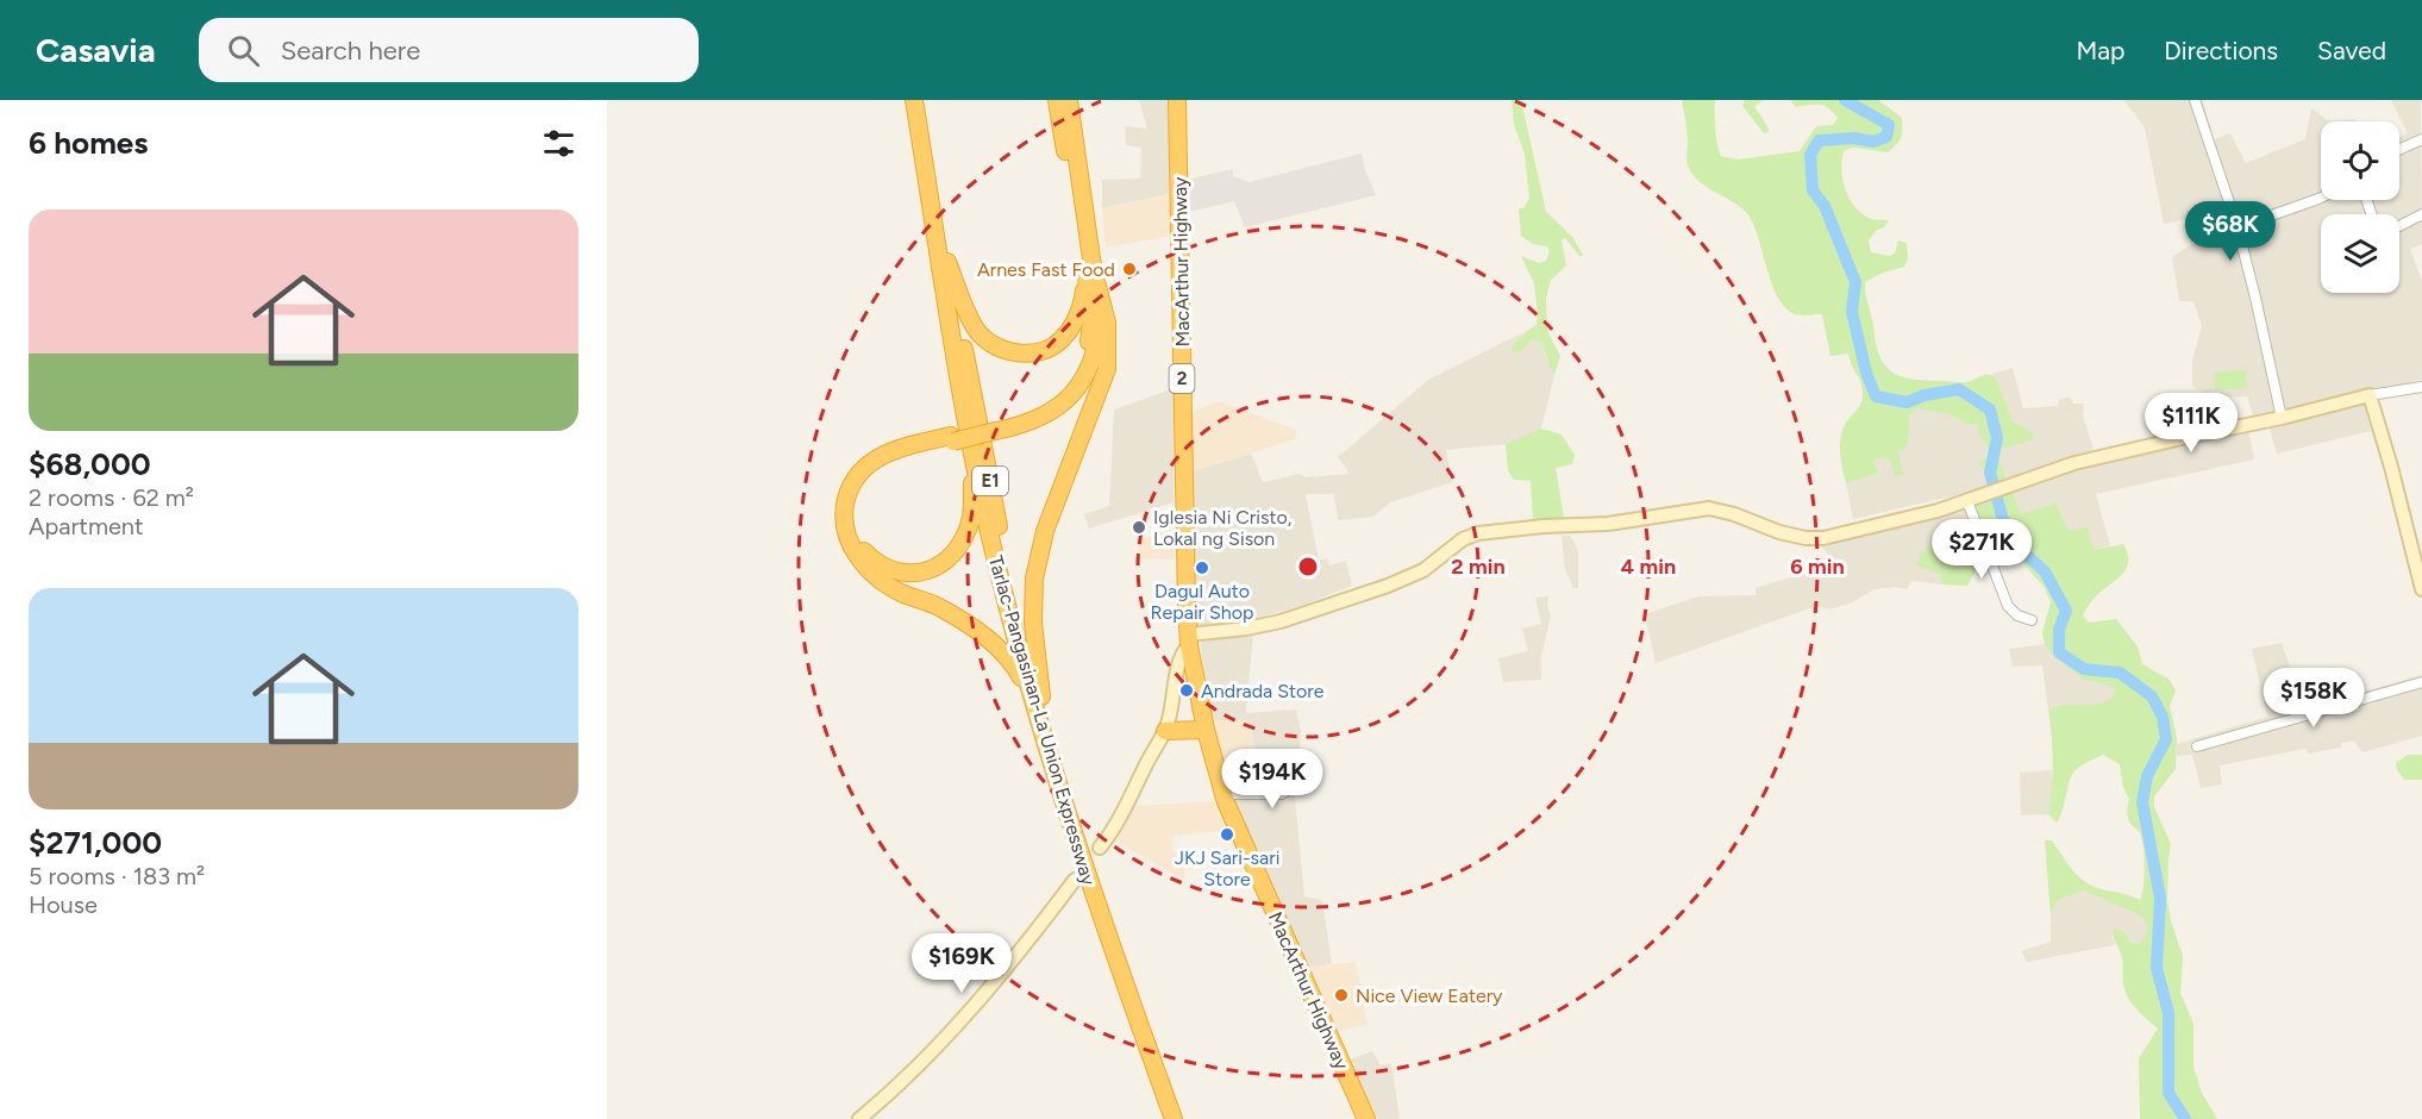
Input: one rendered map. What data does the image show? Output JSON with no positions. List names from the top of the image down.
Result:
{
  "streets": {
    "highway": [
      "MacArthur Highway",
      "2",
      "E1",
      "Tarlac-Pangasinan-La Union Expressway"
    ]
  },
  "places": [
    "Arnes Fast Food",
    "Iglesia Ni Cristo, Lokal ng Sison",
    "Dagul Auto Repair Shop",
    "Andrada Store",
    "JKJ Sari-sari Store",
    "Nice View Eatery"
  ],
  "page": {
    "header": "Casavia",
    "search": "Search here",
    "nav": ["Map", "Directions", "Saved"],
    "heading": "6 homes",
    "list": [
      {
        "name": "$68,000",
        "note": "2 rooms · 62 m² · Apartment"
      },
      {
        "name": "$271,000",
        "note": "5 rooms · 183 m² · House"
      }
    ],
    "price": [
      "$68K",
      "$111K",
      "$271K",
      "$158K",
      "$194K",
      "$169K"
    ]
  },
  "rings": ["2 min", "4 min", "6 min"]
}
